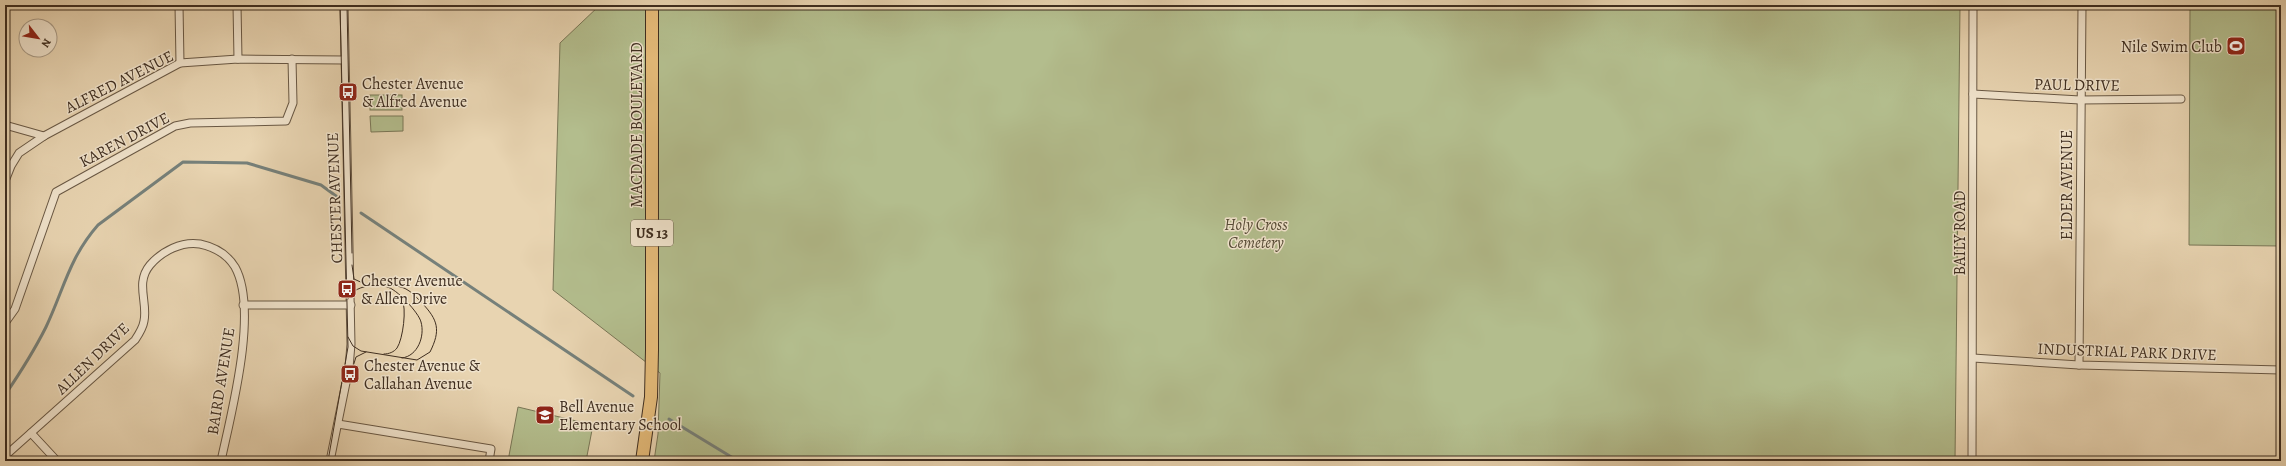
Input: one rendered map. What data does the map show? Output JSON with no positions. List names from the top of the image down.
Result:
{
  "streets": {
    "main road": ["MACDADE BOULEVARD", "US 13"],
    "street": [
      "ALFRED AVENUE",
      "PAUL DRIVE",
      "KAREN DRIVE",
      "ELDER AVENUE",
      "CHESTER AVENUE",
      "BAILY ROAD",
      "INDUSTRIAL PARK DRIVE",
      "ALLEN DRIVE",
      "BAIRD AVENUE"
    ]
  },
  "crossings": [
    ["ALFRED AVENUE", "KAREN DRIVE"],
    ["ALFRED AVENUE", "CHESTER AVENUE"],
    ["PAUL DRIVE", "ELDER AVENUE"],
    ["PAUL DRIVE", "BAILY ROAD"],
    ["ELDER AVENUE", "INDUSTRIAL PARK DRIVE"],
    ["BAILY ROAD", "INDUSTRIAL PARK DRIVE"],
    ["ALLEN DRIVE", "BAIRD AVENUE"]
  ],
  "parks": ["Holy Cross Cemetery"],
  "places": {
    "sports": ["Nile Swim Club"],
    "bus stop": ["Chester Avenue & Alfred Avenue", "Chester Avenue & Allen Drive", "Chester Avenue & Callahan Avenue"],
    "school or university": ["Bell Avenue Elementary School"]
  },
  "north": "bottom right"
}
